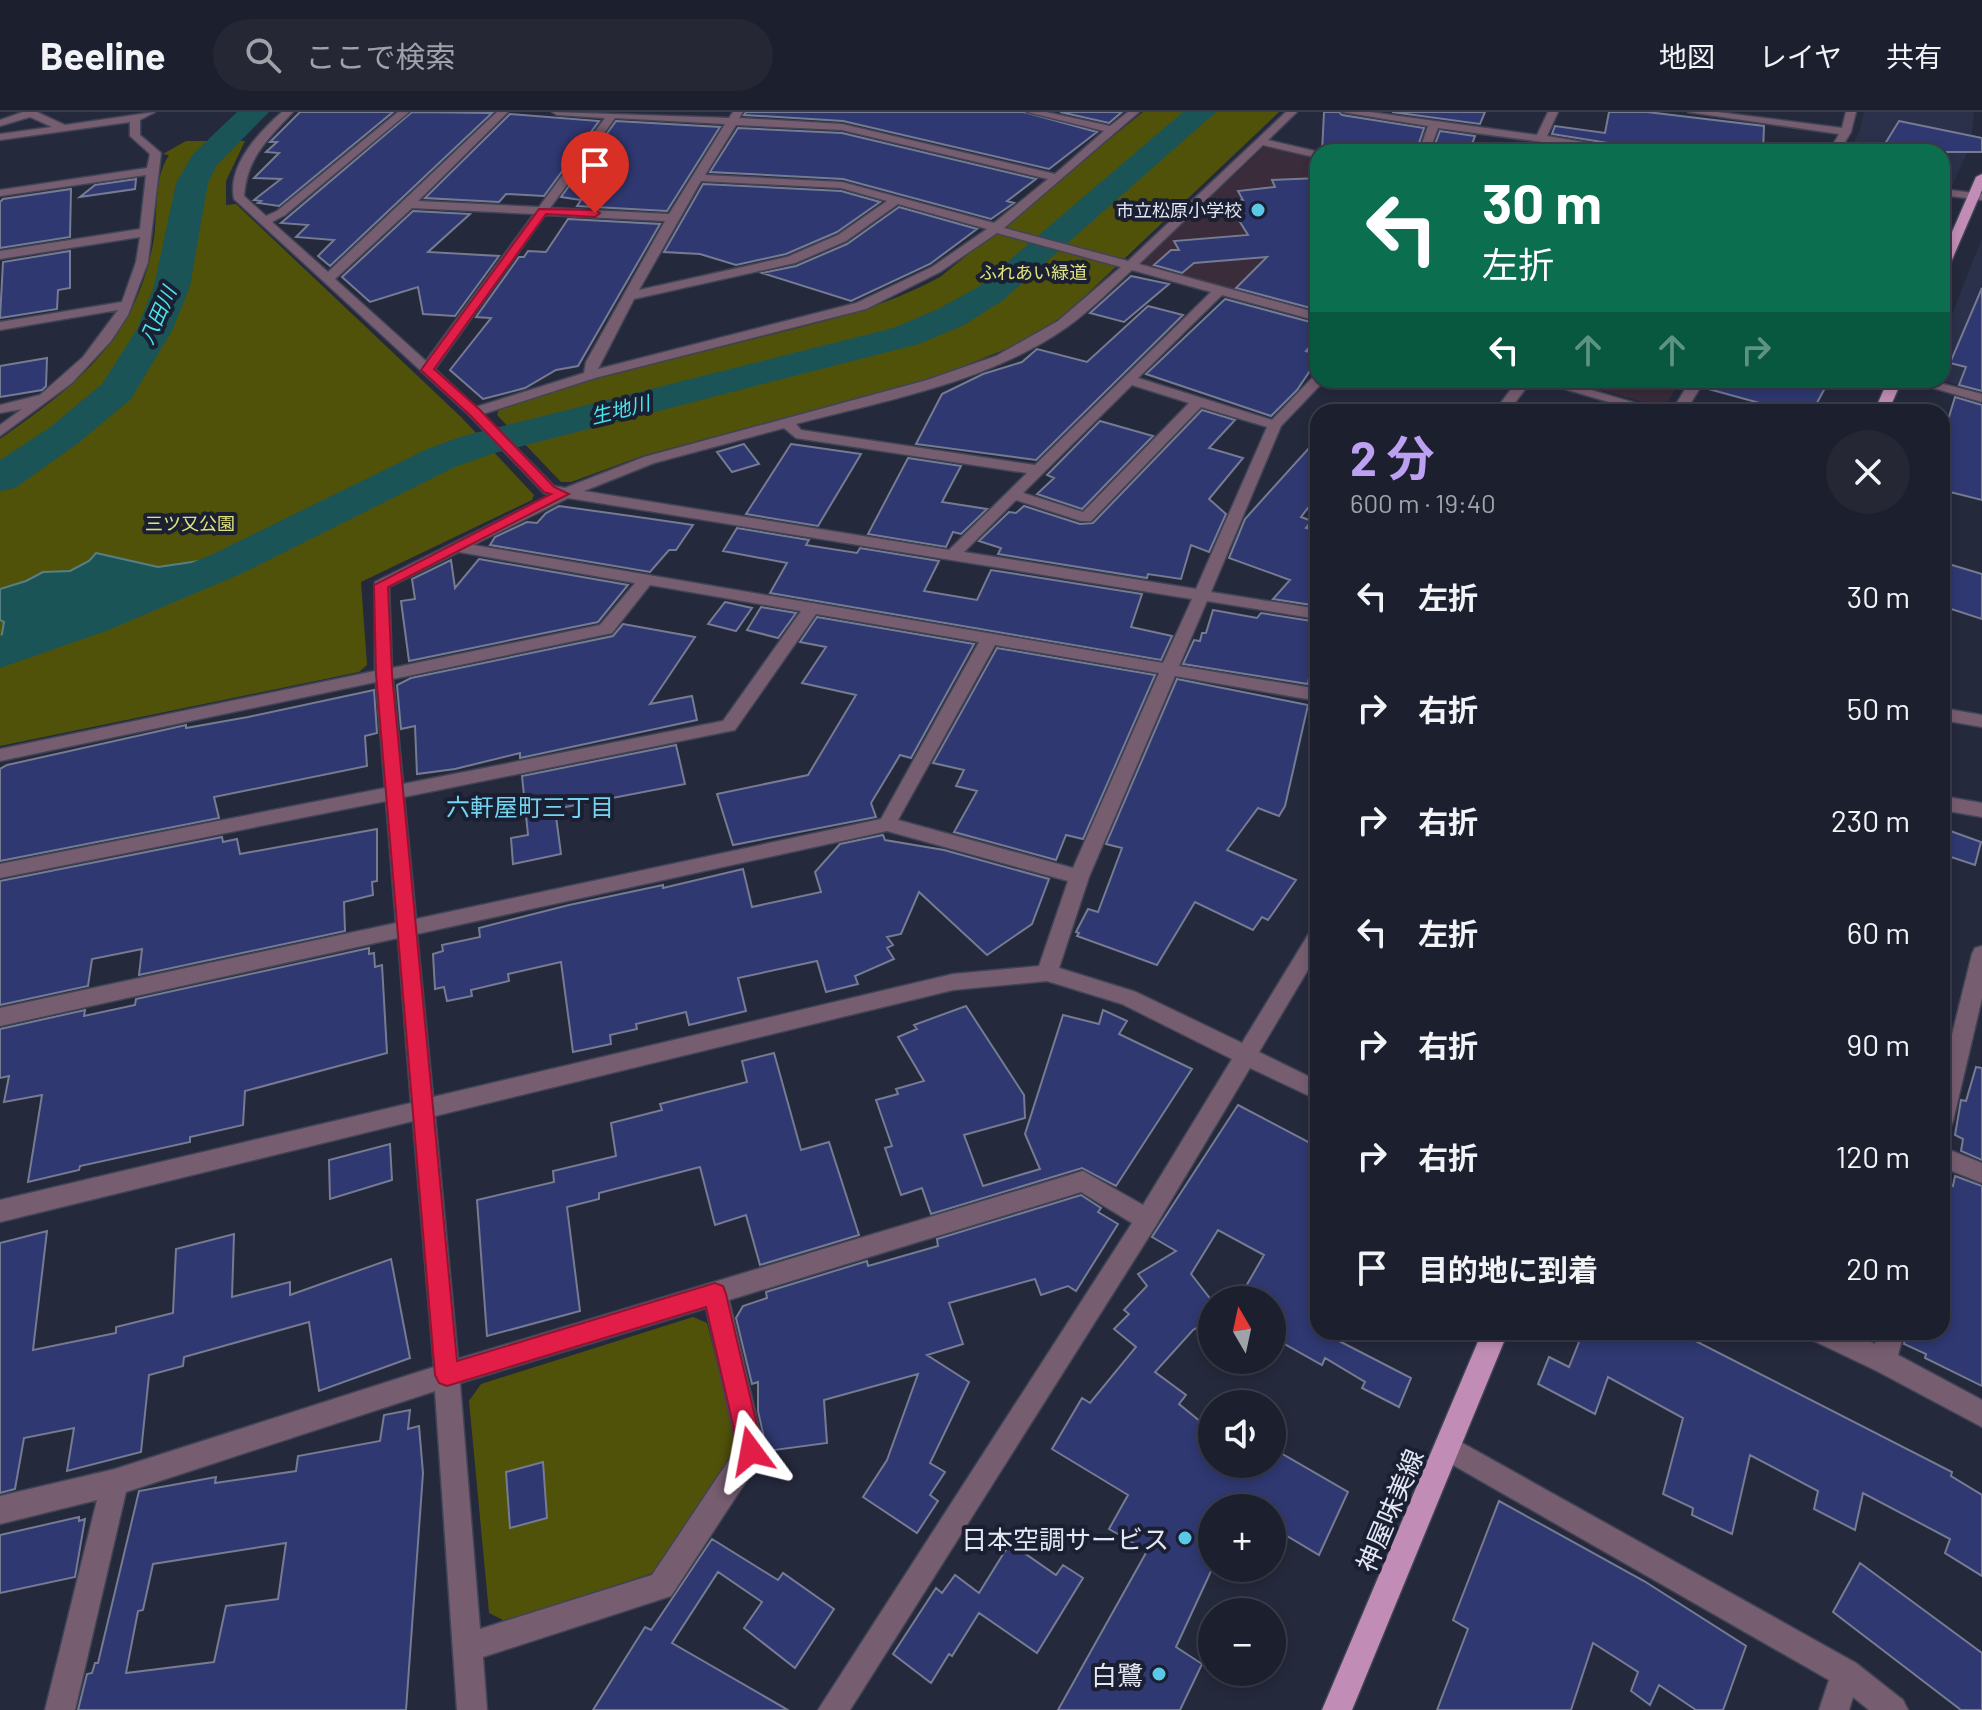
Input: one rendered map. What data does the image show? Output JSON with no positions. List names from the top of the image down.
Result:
{
  "streets": {
    "main road": ["神屋味美線"]
  },
  "districts": ["六軒屋町三丁目"],
  "water": ["八田川", "生地川"],
  "parks": ["ふれあい緑道", "三ツ又公園"],
  "places": ["市立松原小学校", "日本空調サービス", "白鷺"],
  "north": "top",
  "page": {
    "header": "Beeline",
    "search": "ここで検索",
    "nav": ["地図", "レイヤ", "共有"],
    "turn": ["30 m", "左折"],
    "heading": ["2 分", "600 m · 19:40"],
    "list": [
      {
        "name": "左折",
        "value": "30 m"
      },
      {
        "name": "右折",
        "value": "50 m"
      },
      {
        "name": "右折",
        "value": "230 m"
      },
      {
        "name": "左折",
        "value": "60 m"
      },
      {
        "name": "右折",
        "value": "90 m"
      },
      {
        "name": "右折",
        "value": "120 m"
      },
      {
        "name": "目的地に到着",
        "value": "20 m"
      }
    ],
    "map_buttons": ["+", "−"]
  }
}
